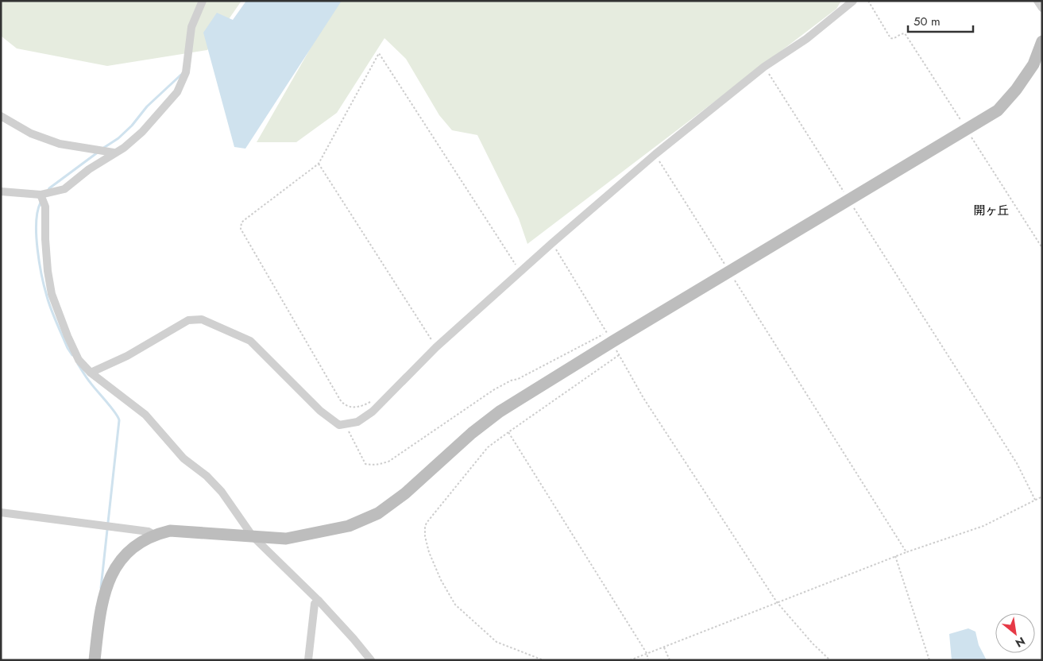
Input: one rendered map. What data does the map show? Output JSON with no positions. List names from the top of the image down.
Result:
{
  "districts": ["開ヶ丘"],
  "scale_bar": "50 m",
  "north": "bottom right"
}
